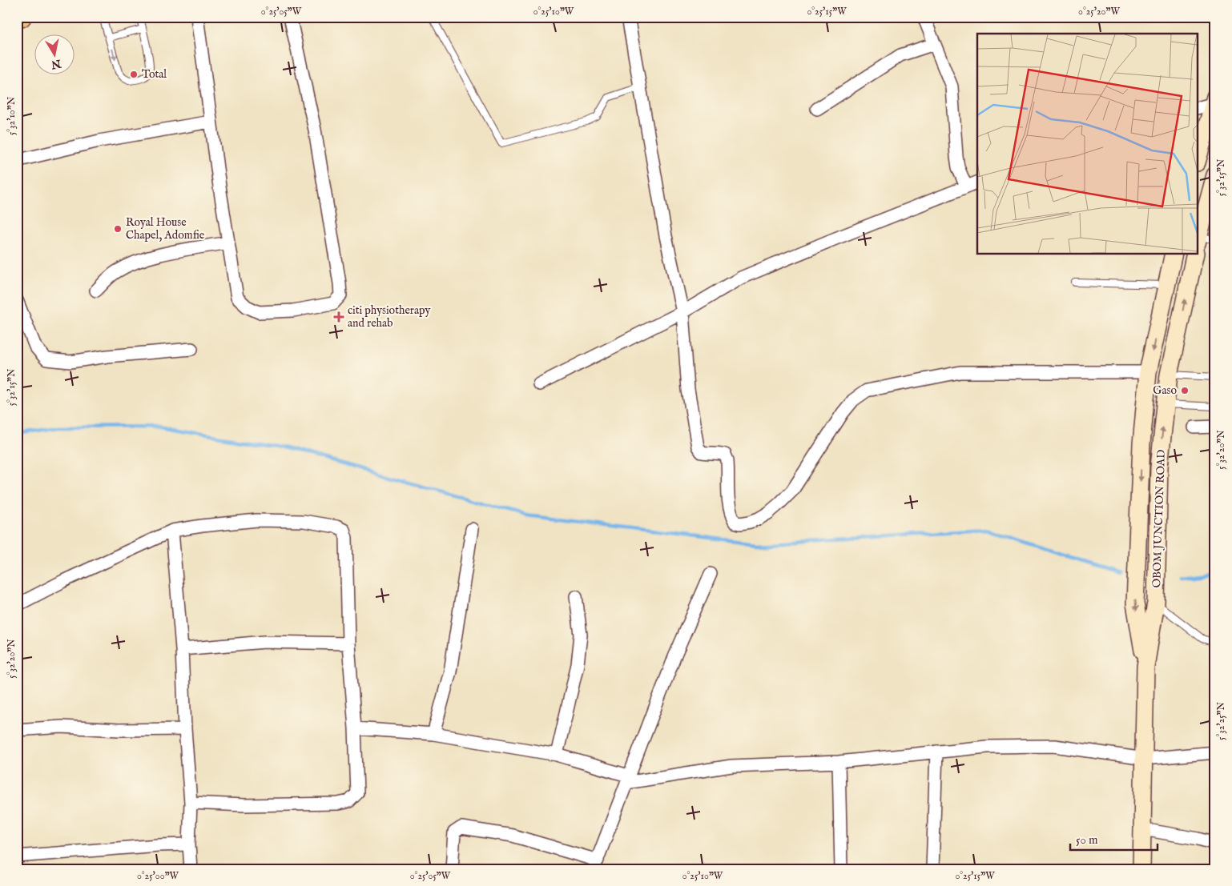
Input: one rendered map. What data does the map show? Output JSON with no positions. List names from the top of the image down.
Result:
{
  "streets": {
    "main road": ["OBOM JUNCTION ROAD"]
  },
  "places": {
    "other": ["Total", "Royal House Chapel, Adomfie", "Gaso"],
    "health": ["citi physiotherapy and rehab"]
  },
  "scale_bar": "50 m",
  "north": "bottom",
  "coordinates": [
    "0°25'05\"W",
    "0°25'10\"W",
    "0°25'15\"W",
    "0°25'20\"W",
    "5°32'10\"N",
    "5°32'15\"N",
    "5°32'20\"N",
    "5°32'25\"N",
    "0°25'00\"W"
  ]
}
